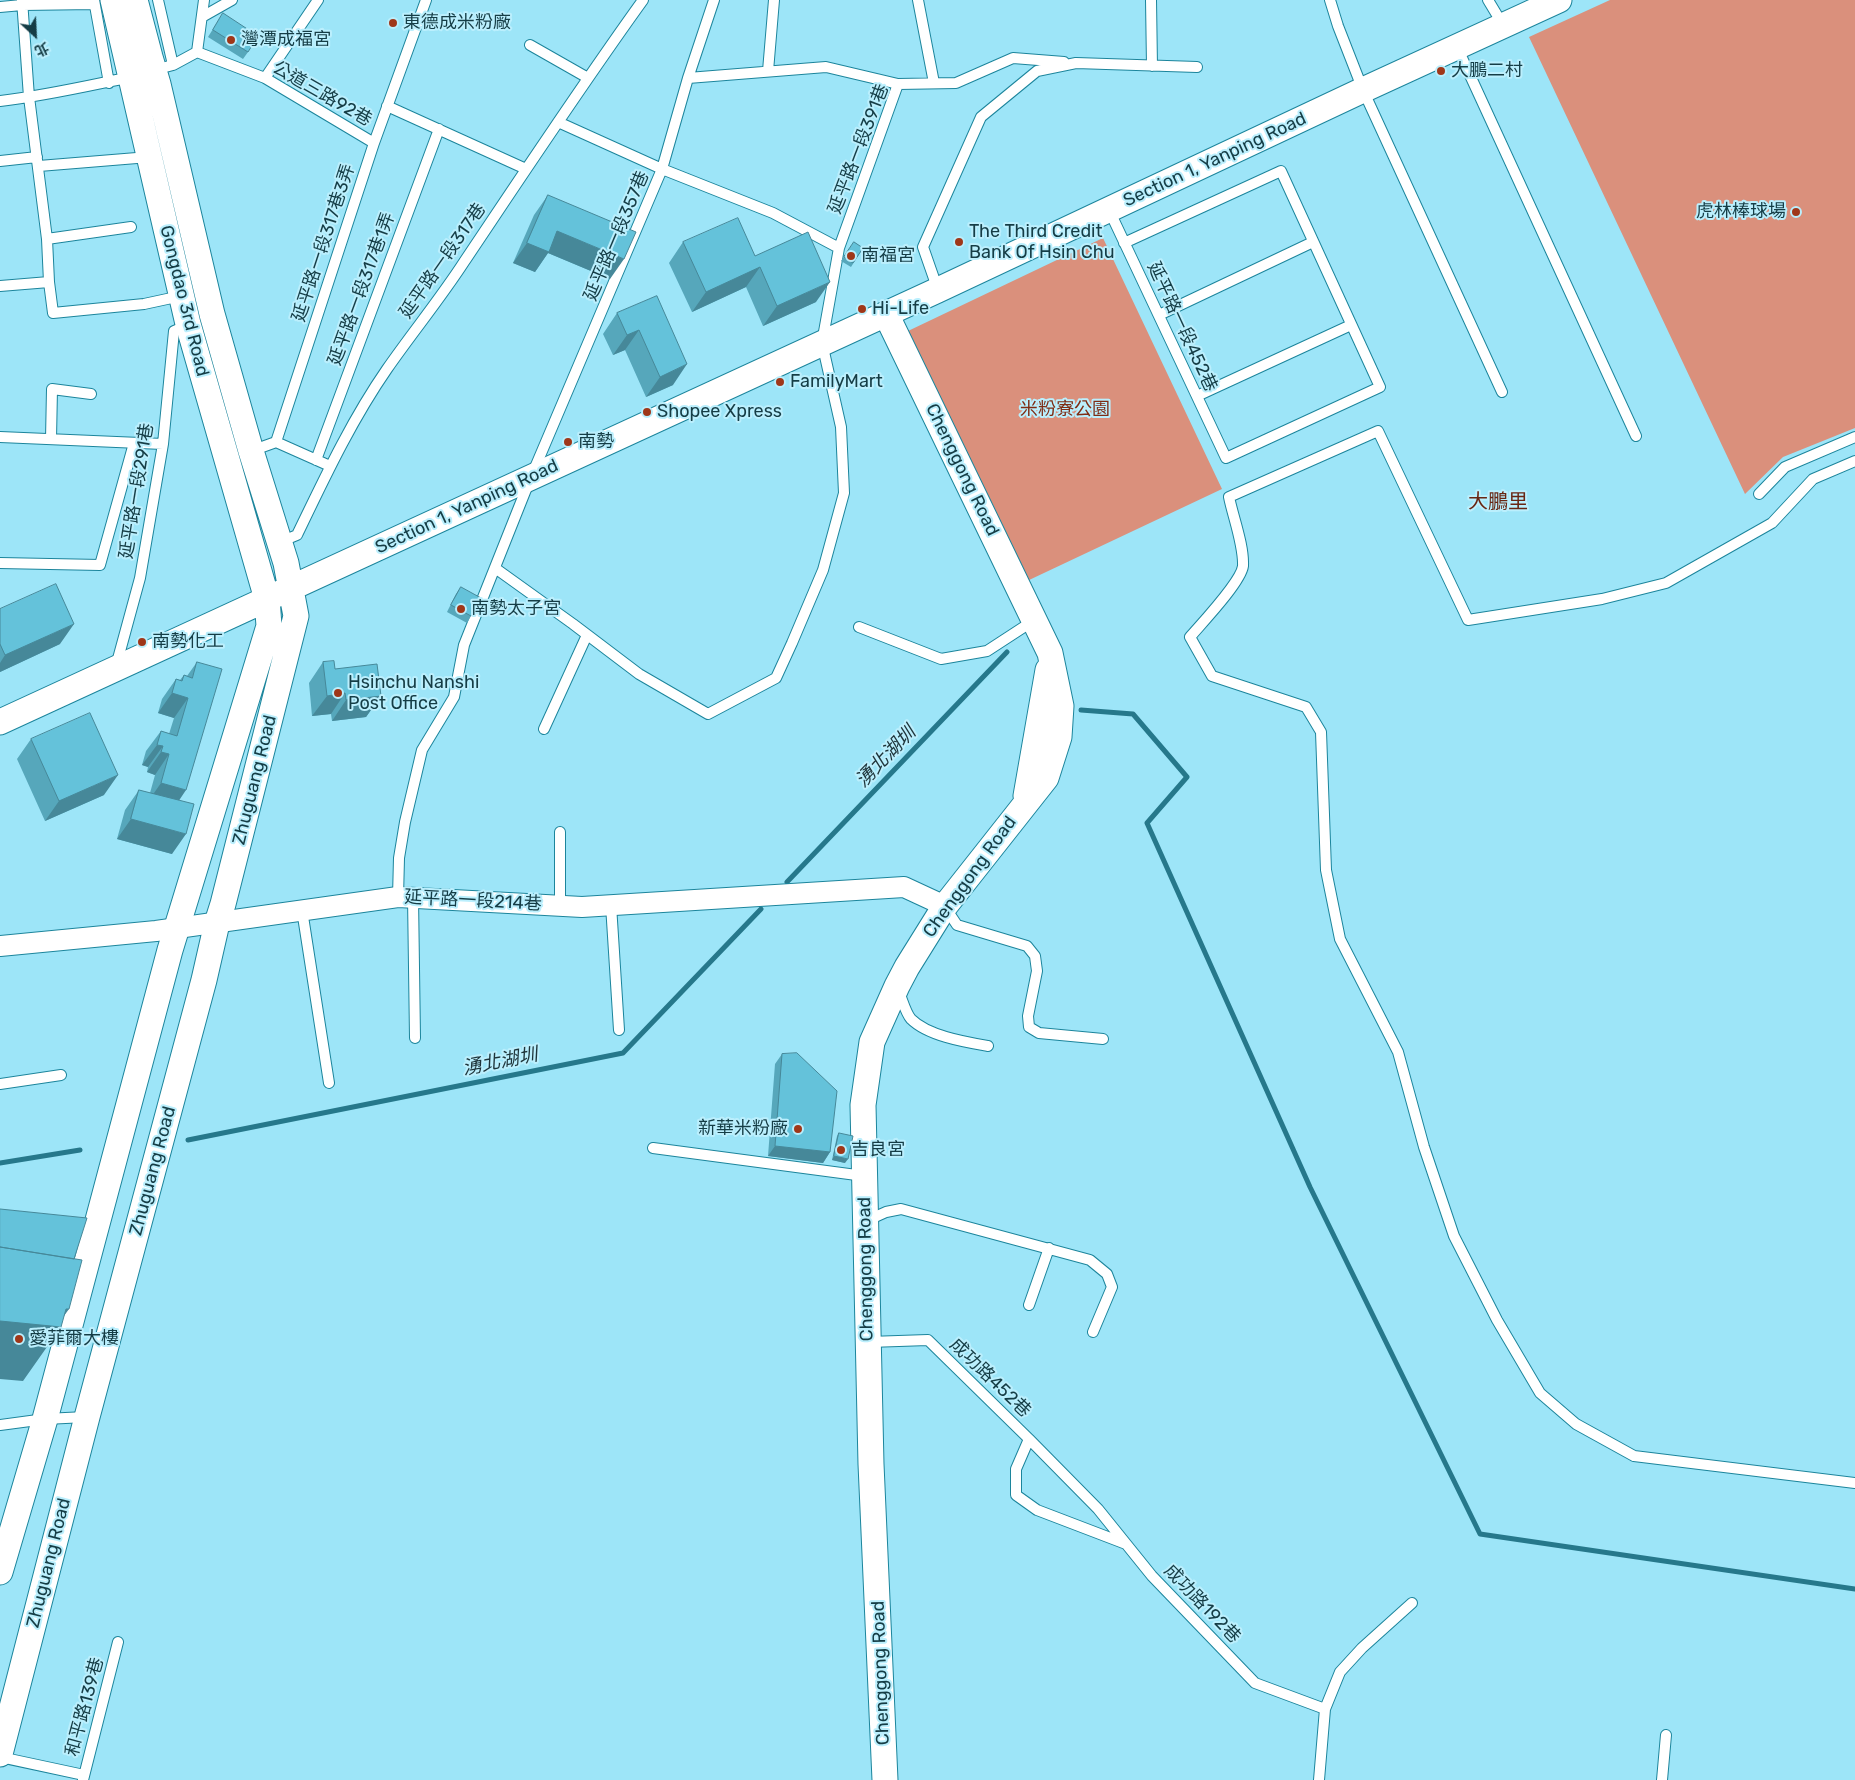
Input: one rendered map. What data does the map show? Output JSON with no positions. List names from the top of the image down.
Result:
{
  "streets": {
    "street": [
      "Section 1, Yanping Road",
      "Gongdao 3rd Road",
      "Chenggong Road",
      "Zhuguang Road",
      "延平路一段214巷"
    ],
    "lane": [
      "公道三路92巷",
      "延平路一段391巷",
      "延平路一段357巷",
      "延平路一段317巷3弄",
      "延平路一段317巷",
      "延平路一段317巷1弄",
      "延平路一段452巷",
      "延平路一段291巷",
      "成功路452巷",
      "成功路192巷",
      "和平路139巷"
    ]
  },
  "crossings": [
    ["公道三路92巷", "延平路一段317巷3弄"],
    ["延平路一段391巷", "Section 1, Yanping Road"],
    ["Section 1, Yanping Road", "延平路一段357巷"],
    ["Section 1, Yanping Road", "Gongdao 3rd Road"],
    ["Section 1, Yanping Road", "延平路一段452巷"],
    ["Section 1, Yanping Road", "Chenggong Road"],
    ["Section 1, Yanping Road", "延平路一段291巷"],
    ["Section 1, Yanping Road", "Zhuguang Road"],
    ["延平路一段357巷", "延平路一段214巷"],
    ["延平路一段317巷", "Gongdao 3rd Road"],
    ["Gongdao 3rd Road", "延平路一段291巷"],
    ["Gongdao 3rd Road", "Zhuguang Road"],
    ["Chenggong Road", "延平路一段214巷"],
    ["Chenggong Road", "成功路452巷"],
    ["Zhuguang Road", "延平路一段214巷"],
    ["成功路452巷", "成功路192巷"]
  ],
  "districts": ["大鵬里"],
  "water": ["湧北湖圳"],
  "parks": ["米粉寮公園"],
  "places": [
    "東德成米粉廠",
    "灣潭成福宮",
    "大鵬二村",
    "虎林棒球場",
    "The Third Credit Bank Of Hsin Chu",
    "南福宮",
    "Hi-Life",
    "FamilyMart",
    "Shopee Xpress",
    "南勢",
    "南勢太子宮",
    "南勢化工",
    "Hsinchu Nanshi Post Office",
    "新華米粉廠",
    "吉良宮",
    "愛菲爾大樓"
  ],
  "north": "bottom right"
}
